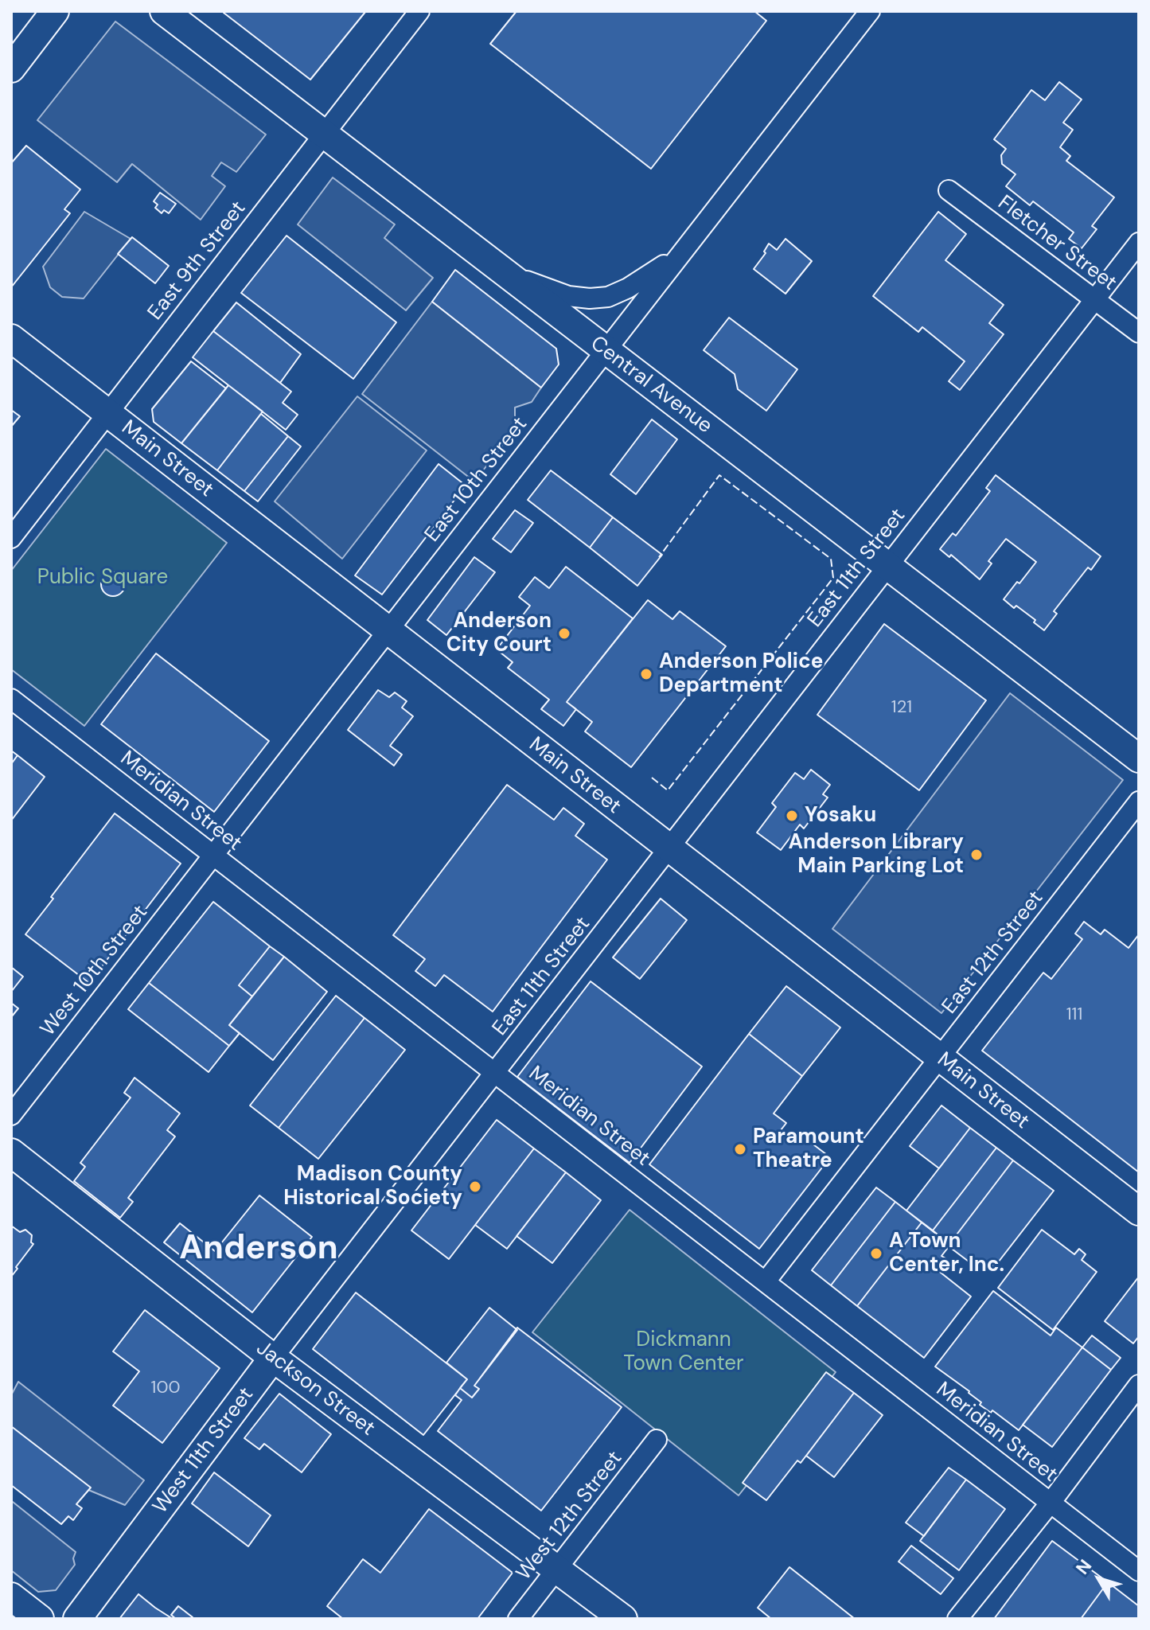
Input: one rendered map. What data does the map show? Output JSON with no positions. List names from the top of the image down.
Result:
{
  "streets": {
    "street": [
      "Fletcher Street",
      "East 9th Street",
      "Central Avenue",
      "Main Street",
      "East 10th Street",
      "East 11th Street",
      "Meridian Street",
      "East 12th Street",
      "West 10th Street",
      "Jackson Street",
      "West 11th Street",
      "West 12th Street"
    ]
  },
  "crossings": [
    ["Fletcher Street", "East 11th Street"],
    ["East 9th Street", "Central Avenue"],
    ["East 9th Street", "Main Street"],
    ["Central Avenue", "East 10th Street"],
    ["Central Avenue", "East 11th Street"],
    ["Main Street", "East 10th Street"],
    ["Main Street", "East 11th Street"],
    ["Main Street", "East 12th Street"],
    ["East 10th Street", "Meridian Street"],
    ["East 10th Street", "West 10th Street"],
    ["East 11th Street", "Meridian Street"],
    ["East 11th Street", "West 11th Street"],
    ["Meridian Street", "East 12th Street"],
    ["Meridian Street", "West 10th Street"],
    ["Meridian Street", "West 11th Street"],
    ["Jackson Street", "West 11th Street"],
    ["Jackson Street", "West 12th Street"]
  ],
  "districts": ["Anderson"],
  "parks": ["Public Square", "Dickmann Town Center"],
  "places": [
    "Anderson City Court",
    "Anderson Police Department",
    "Yosaku",
    "Anderson Library Main Parking Lot",
    "Paramount Theatre",
    "Madison County Historical Society",
    "A Town Center, Inc."
  ],
  "house_numbers": ["121", "111", "100"],
  "north": "top left"
}
